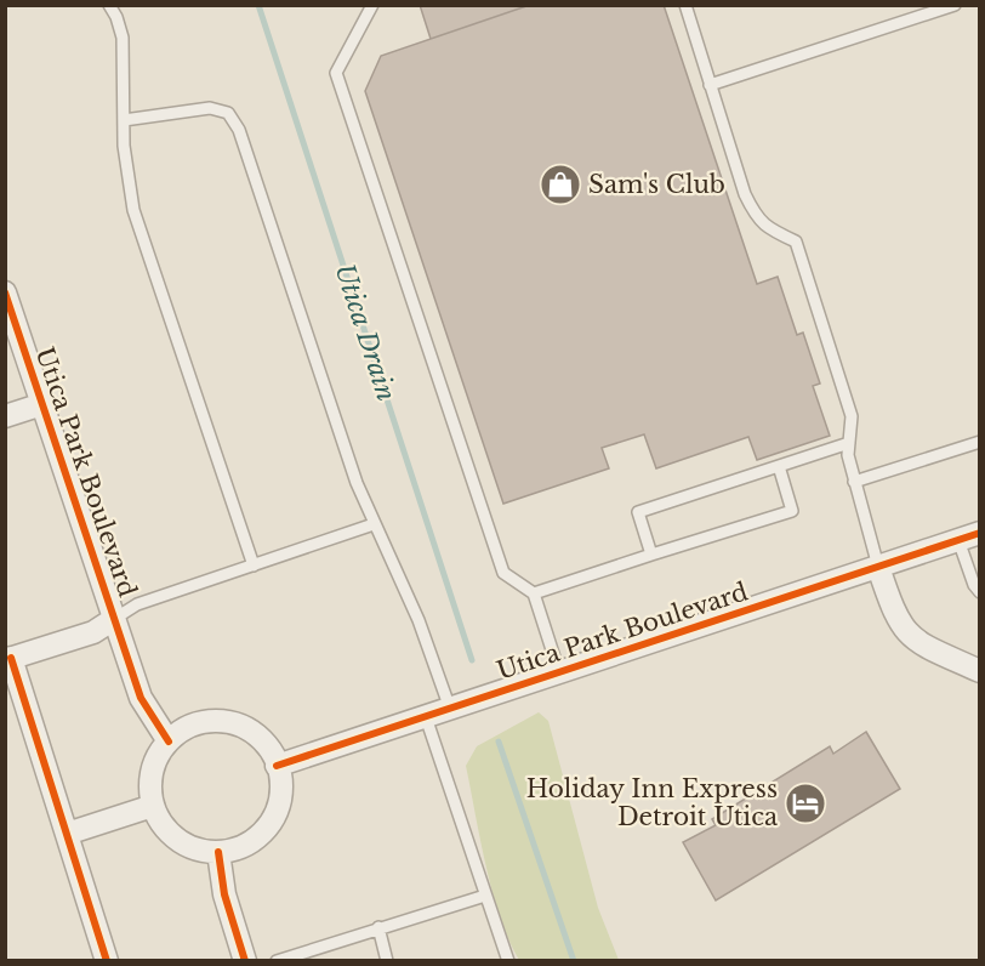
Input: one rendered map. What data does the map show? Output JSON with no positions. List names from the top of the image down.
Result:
{
  "streets": {
    "street": ["Utica Park Boulevard"]
  },
  "water": ["Utica Drain"],
  "places": {
    "shop": ["Sam's Club"],
    "hotel": ["Holiday Inn Express Detroit Utica"]
  }
}
